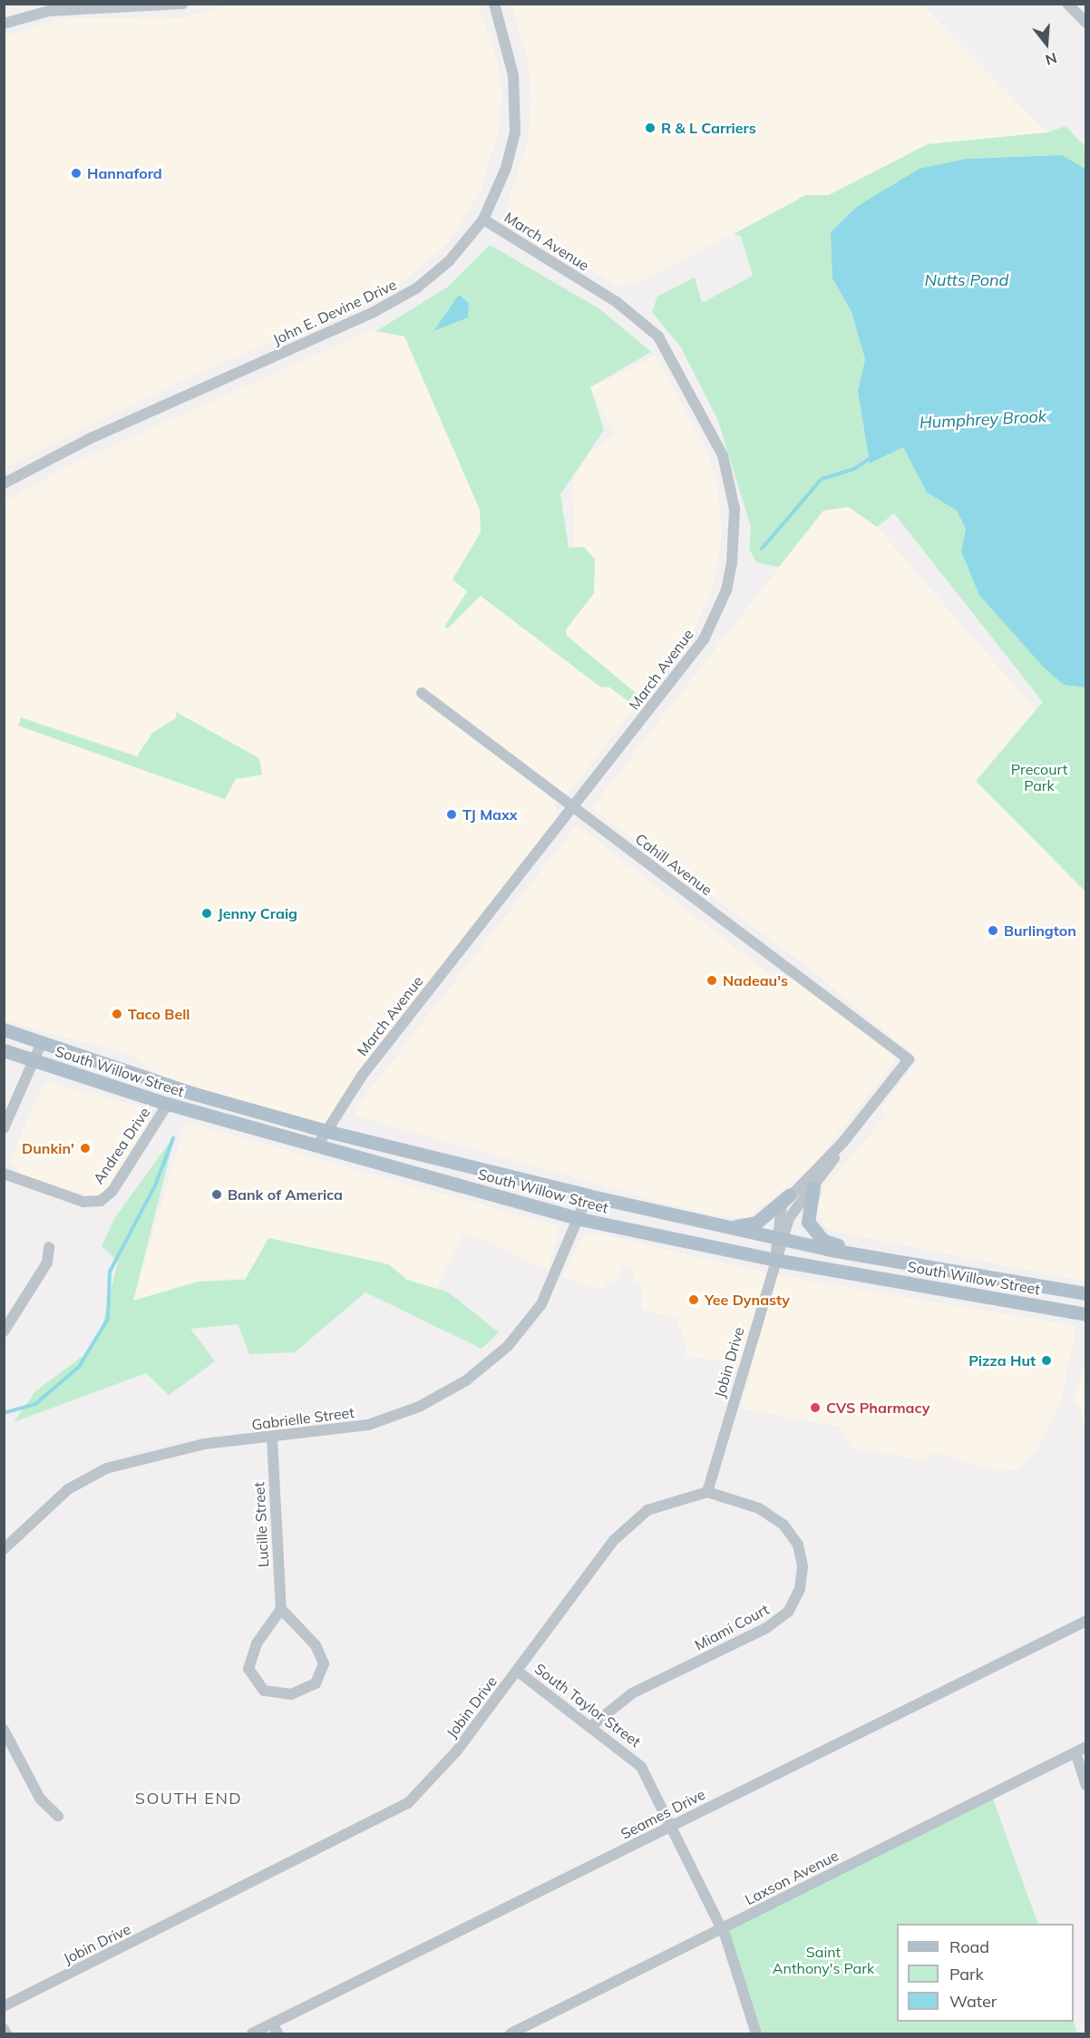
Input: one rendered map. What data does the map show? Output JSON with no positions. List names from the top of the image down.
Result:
{
  "streets": {
    "main road": ["South Willow Street"],
    "street": [
      "March Avenue",
      "John E. Devine Drive",
      "Cahill Avenue",
      "Andrea Drive",
      "Jobin Drive",
      "Gabrielle Street",
      "Lucille Street",
      "Miami Court",
      "South Taylor Street",
      "Seames Drive",
      "Laxson Avenue"
    ]
  },
  "crossings": [
    ["March Avenue", "John E. Devine Drive"],
    ["March Avenue", "Cahill Avenue"],
    ["March Avenue", "South Willow Street"],
    ["South Willow Street", "Andrea Drive"],
    ["South Willow Street", "Jobin Drive"],
    ["South Willow Street", "Gabrielle Street"],
    ["Jobin Drive", "Miami Court"],
    ["Jobin Drive", "South Taylor Street"],
    ["Gabrielle Street", "Lucille Street"],
    ["Miami Court", "South Taylor Street"],
    ["South Taylor Street", "Seames Drive"],
    ["South Taylor Street", "Laxson Avenue"]
  ],
  "districts": ["SOUTH END"],
  "water": ["Nutts Pond", "Humphrey Brook"],
  "parks": ["Precourt Park", "Saint Anthony's Park"],
  "places": [
    "R & L Carriers",
    "Hannaford",
    "TJ Maxx",
    "Jenny Craig",
    "Burlington",
    "Nadeau's",
    "Taco Bell",
    "Dunkin'",
    "Bank of America",
    "Yee Dynasty",
    "Pizza Hut",
    "CVS Pharmacy"
  ],
  "legend": ["Road", "Park", "Water"],
  "north": "bottom"
}
